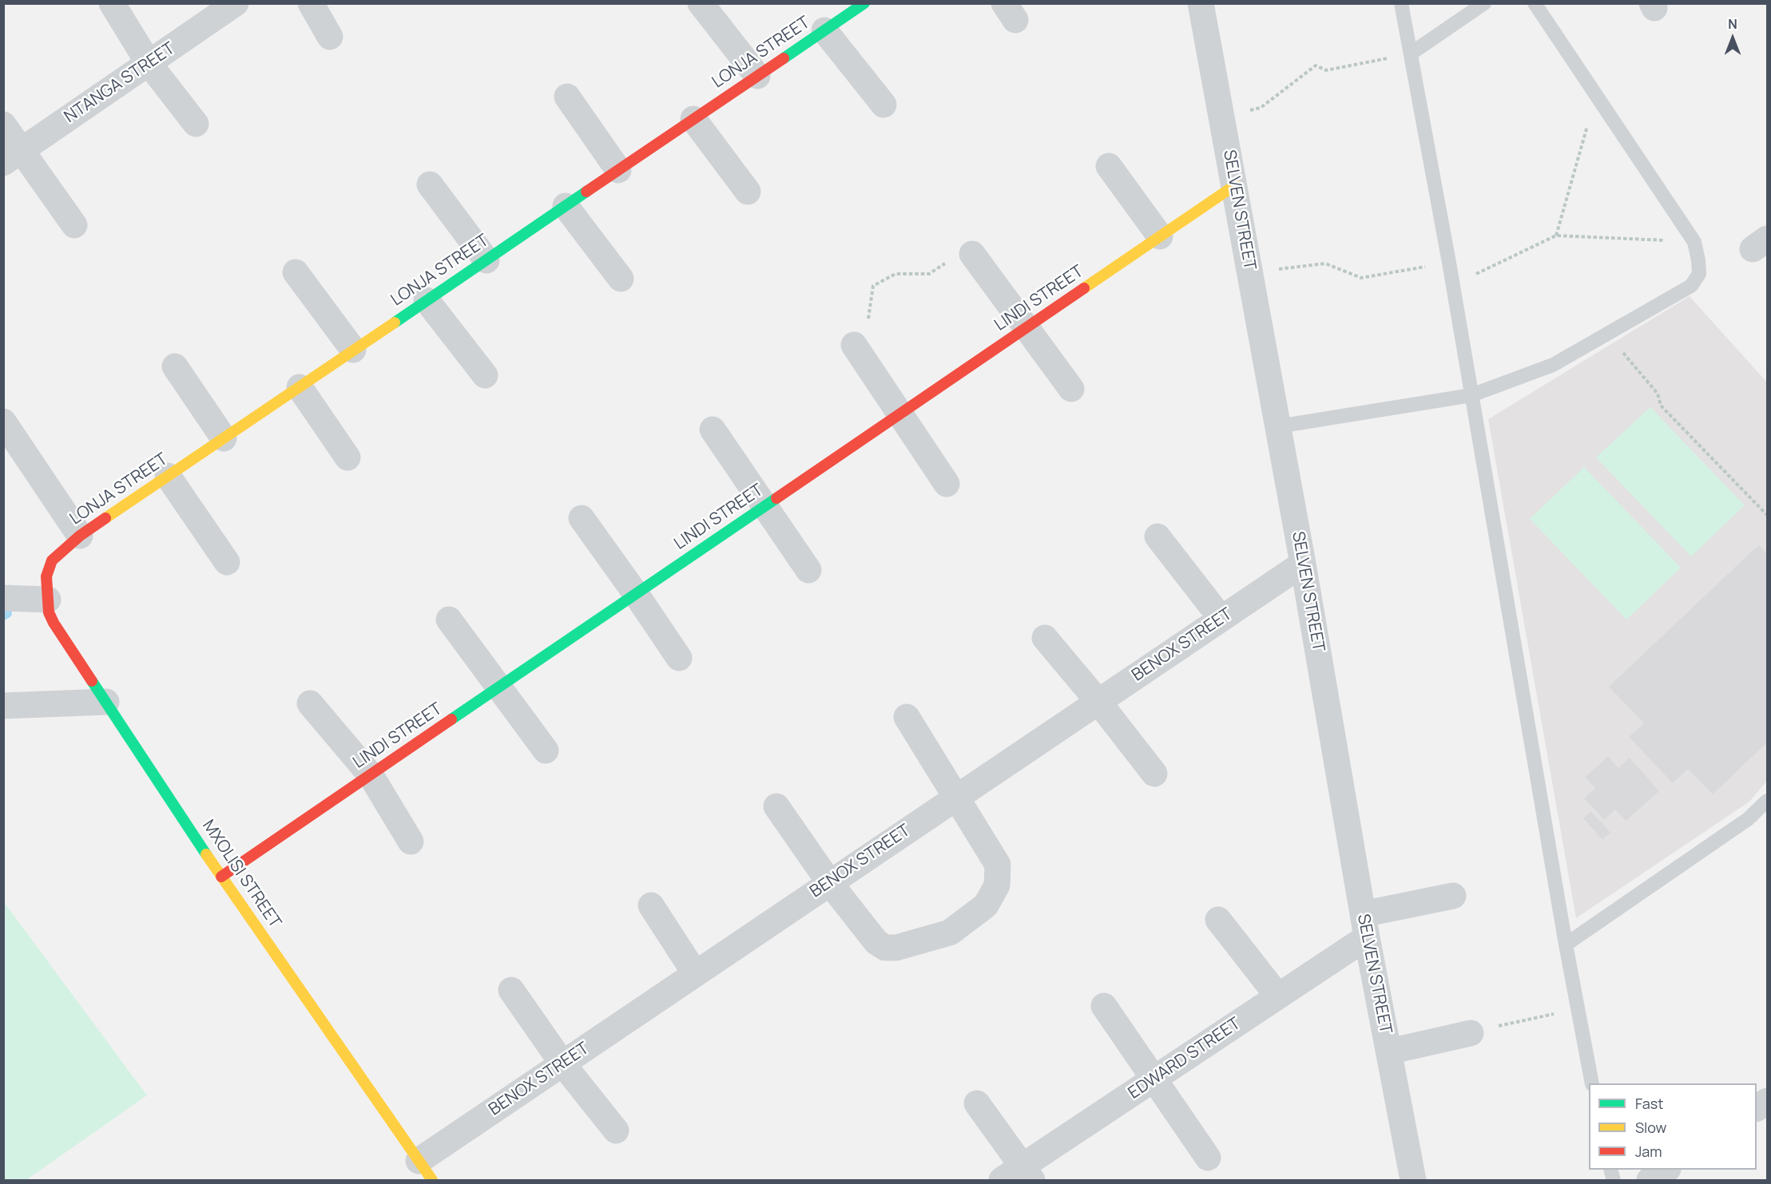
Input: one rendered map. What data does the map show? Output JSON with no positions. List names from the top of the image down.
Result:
{
  "streets": {
    "street": [
      "LONJA STREET",
      "NTANGA STREET",
      "SELVEN STREET",
      "LINDI STREET",
      "BENOX STREET",
      "MXOLISI STREET",
      "EDWARD STREET"
    ]
  },
  "crossings": [
    ["LONJA STREET", "MXOLISI STREET"],
    ["SELVEN STREET", "LINDI STREET"],
    ["SELVEN STREET", "BENOX STREET"],
    ["SELVEN STREET", "EDWARD STREET"],
    ["LINDI STREET", "MXOLISI STREET"],
    ["BENOX STREET", "MXOLISI STREET"]
  ],
  "legend": ["Fast", "Slow", "Jam"],
  "north": "top"
}
